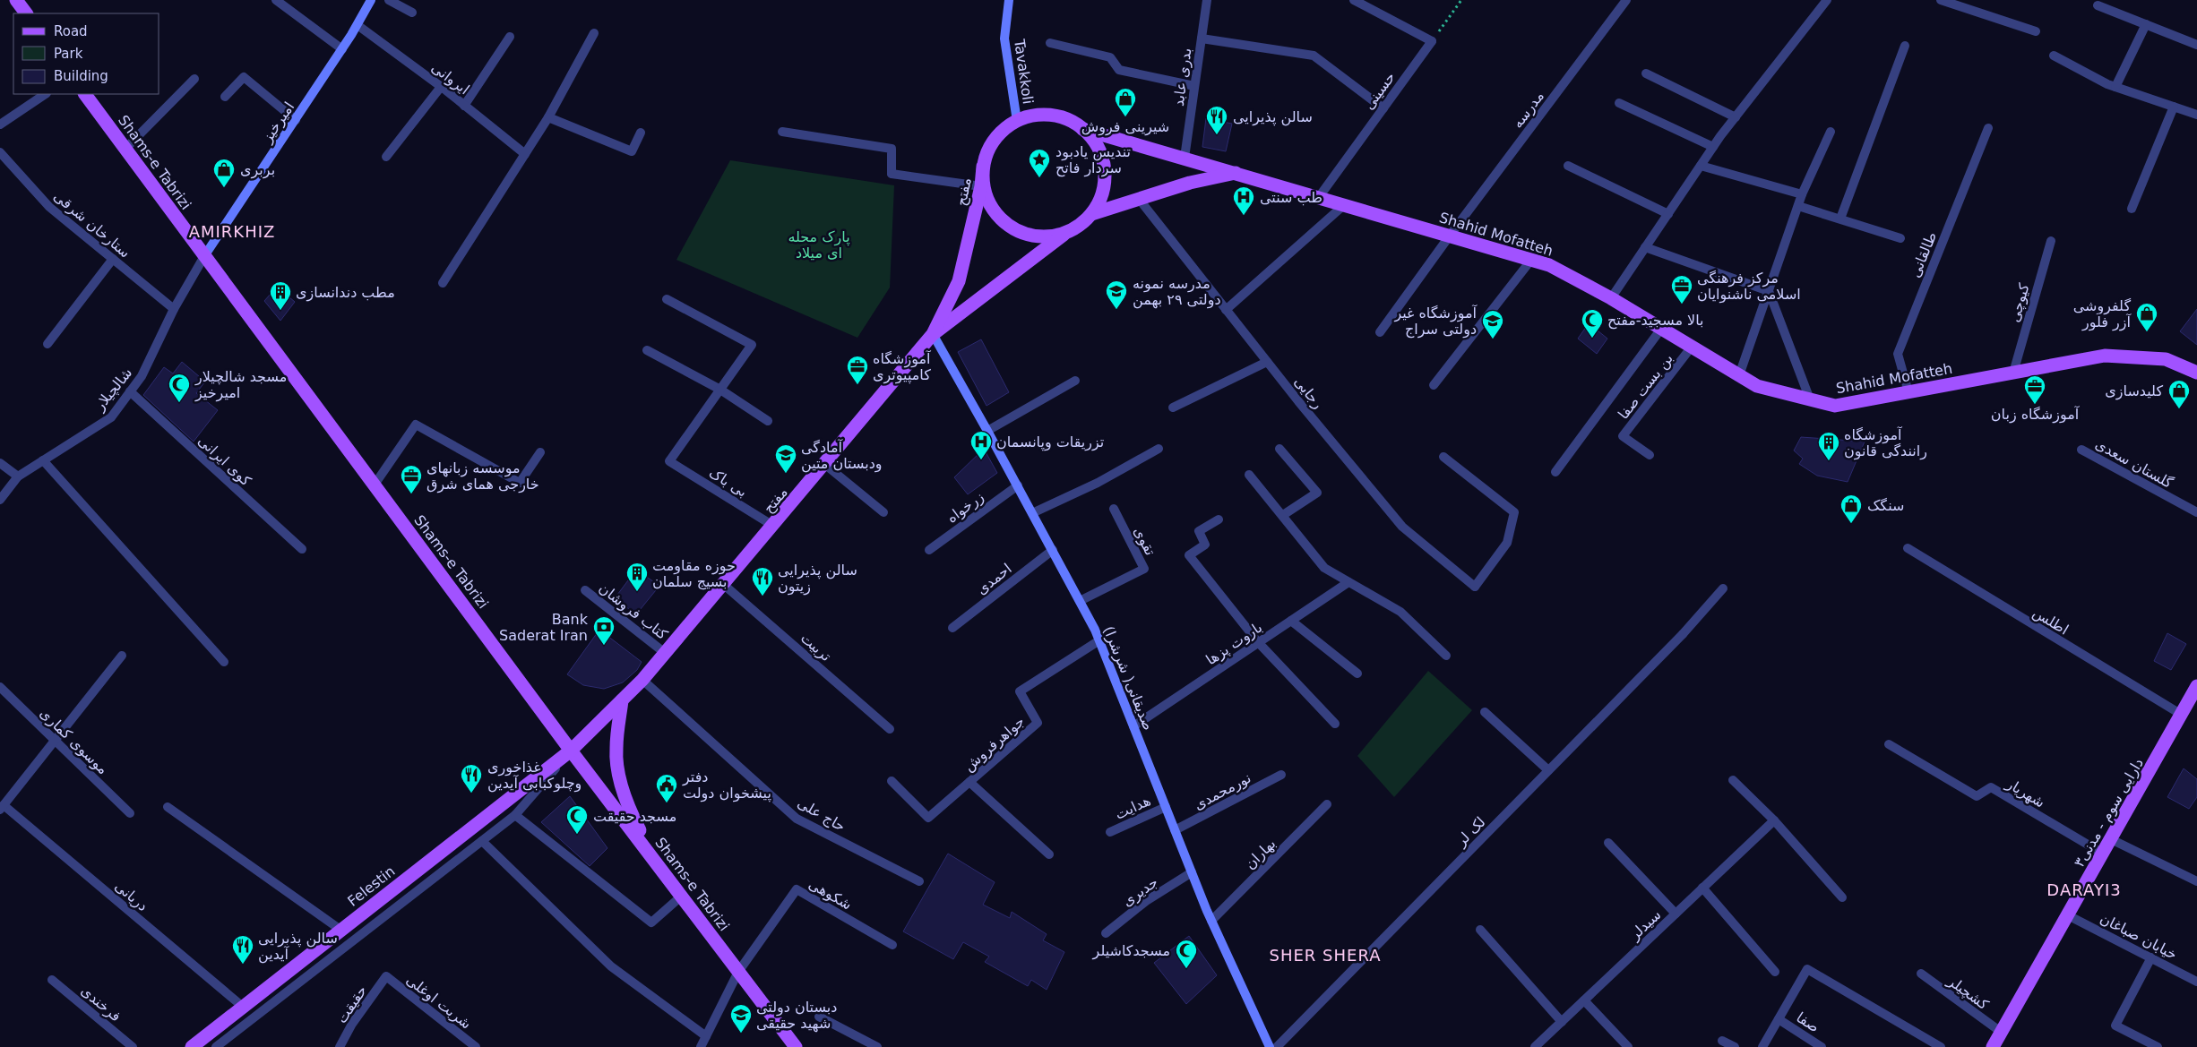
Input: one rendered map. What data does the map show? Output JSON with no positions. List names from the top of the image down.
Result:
{
  "streets": {
    "main road": [
      "Shams-e Tabrizi",
      "مفتح",
      "Shahid Mofatteh",
      "دارایی سوم - مدنی۳",
      "Felestin"
    ],
    "street": [
      "Tavakkoli",
      "بدری عابد",
      "ایروانی",
      "حسینی",
      "مدرسه",
      "امیرخیز",
      "ستارخان شرقی",
      "طالقانی",
      "کیوچی",
      "بن بست صفا",
      "شالچیلار",
      "رجایی",
      "کوی ایرانی",
      "گلستان سعدی",
      "بی باک",
      "زرخواه",
      "تقوی",
      "احمدی",
      "کتاب فروشان",
      "اطلس",
      "باروت پزها",
      "تربیت",
      "(شرشرا )صدیقانی",
      "موسوی کماری",
      "جواهرفروش",
      "نورمحمدی",
      "شهریار",
      "هدایت",
      "حاج علی",
      "لک لر",
      "بهاران",
      "جدیری",
      "شکوهی",
      "دریانی",
      "سیدلر",
      "خیابان صباغان",
      "کشچیلر",
      "شربت اوغلی",
      "فرخندی",
      "حقیقت",
      "صفا"
    ]
  },
  "crossings": [
    ["Tavakkoli", "مفتح"],
    ["Tavakkoli", "Shahid Mofatteh"],
    ["بدری عابد", "Shahid Mofatteh"],
    ["ایروانی", "امیرخیز"],
    ["حسینی", "Shahid Mofatteh"],
    ["مدرسه", "Shahid Mofatteh"],
    ["امیرخیز", "Shams-e Tabrizi"],
    ["امیرخیز", "شالچیلار"],
    ["Shams-e Tabrizi", "مفتح"],
    ["Shams-e Tabrizi", "شالچیلار"],
    ["Shams-e Tabrizi", "Felestin"],
    ["Shams-e Tabrizi", "شکوهی"],
    ["مفتح", "Shahid Mofatteh"],
    ["مفتح", "بی باک"],
    ["مفتح", "کتاب فروشان"],
    ["مفتح", "تربیت"],
    ["مفتح", "(شرشرا )صدیقانی"],
    ["مفتح", "حاج علی"],
    ["مفتح", "Felestin"],
    ["ستارخان شرقی", "شالچیلار"],
    ["Shahid Mofatteh", "طالقانی"],
    ["Shahid Mofatteh", "کیوچی"],
    ["Shahid Mofatteh", "بن بست صفا"],
    ["شالچیلار", "کوی ایرانی"],
    ["زرخواه", "(شرشرا )صدیقانی"],
    ["تقوی", "(شرشرا )صدیقانی"],
    ["احمدی", "(شرشرا )صدیقانی"],
    ["اطلس", "دارایی سوم - مدنی۳"],
    ["باروت پزها", "(شرشرا )صدیقانی"],
    ["(شرشرا )صدیقانی", "جواهرفروش"],
    ["(شرشرا )صدیقانی", "نورمحمدی"],
    ["(شرشرا )صدیقانی", "هدایت"],
    ["(شرشرا )صدیقانی", "بهاران"],
    ["(شرشرا )صدیقانی", "جدیری"],
    ["شهریار", "دارایی سوم - مدنی۳"],
    ["دارایی سوم - مدنی۳", "خیابان صباغان"],
    ["دارایی سوم - مدنی۳", "کشچیلر"],
    ["Felestin", "دریانی"],
    ["شربت اوغلی", "حقیقت"]
  ],
  "districts": ["AMIRKHIZ", "DARAYI3", "SHER SHERA"],
  "parks": ["پارک محله ای میلاد"],
  "places": {
    "shop": [
      "شیرینی فروش",
      "بربری",
      "گلفروشی آزر فلور",
      "کلیدسازی",
      "سنگک"
    ],
    "restaurant": [
      "سالن پذیرایی",
      "سالن پذیرایی زیتون",
      "غذاخوری وچلوکبابی آیدین",
      "سالن پذیرایی آیدین"
    ],
    "place": ["تندیس یادبود سردار فاتح"],
    "hospital": ["طب سنتی", "تزریقات وپانسمان"],
    "office": [
      "مرکز فرهنگی اسلامی ناشنوایان",
      "آموزشگاه کامپیوتری",
      "آموزشگاه زبان",
      "موسسه زبانهای خارجی همای شرق"
    ],
    "school or university": [
      "مدرسه نمونه دولتی ۲۹ بهمن",
      "آموزشگاه غیر دولتی سراج",
      "آمادگی ودبستان متین",
      "دبستان دولتی شهید حقیقی"
    ],
    "building": ["مطب دندانسازی", "آموزشگاه رانندگی قانون", "حوزه مقاومت بسیج سلمان"],
    "mosque": [
      "بالا مسجید-مفتح",
      "مسجد شالچیلار امیرخیز",
      "مسجد حقیقت",
      "مسجدکاشیلر"
    ],
    "bank": ["Bank Saderat Iran"],
    "public building": ["دفتر پیشخوان دولت"]
  },
  "legend": ["Road", "Park", "Building"]
}
